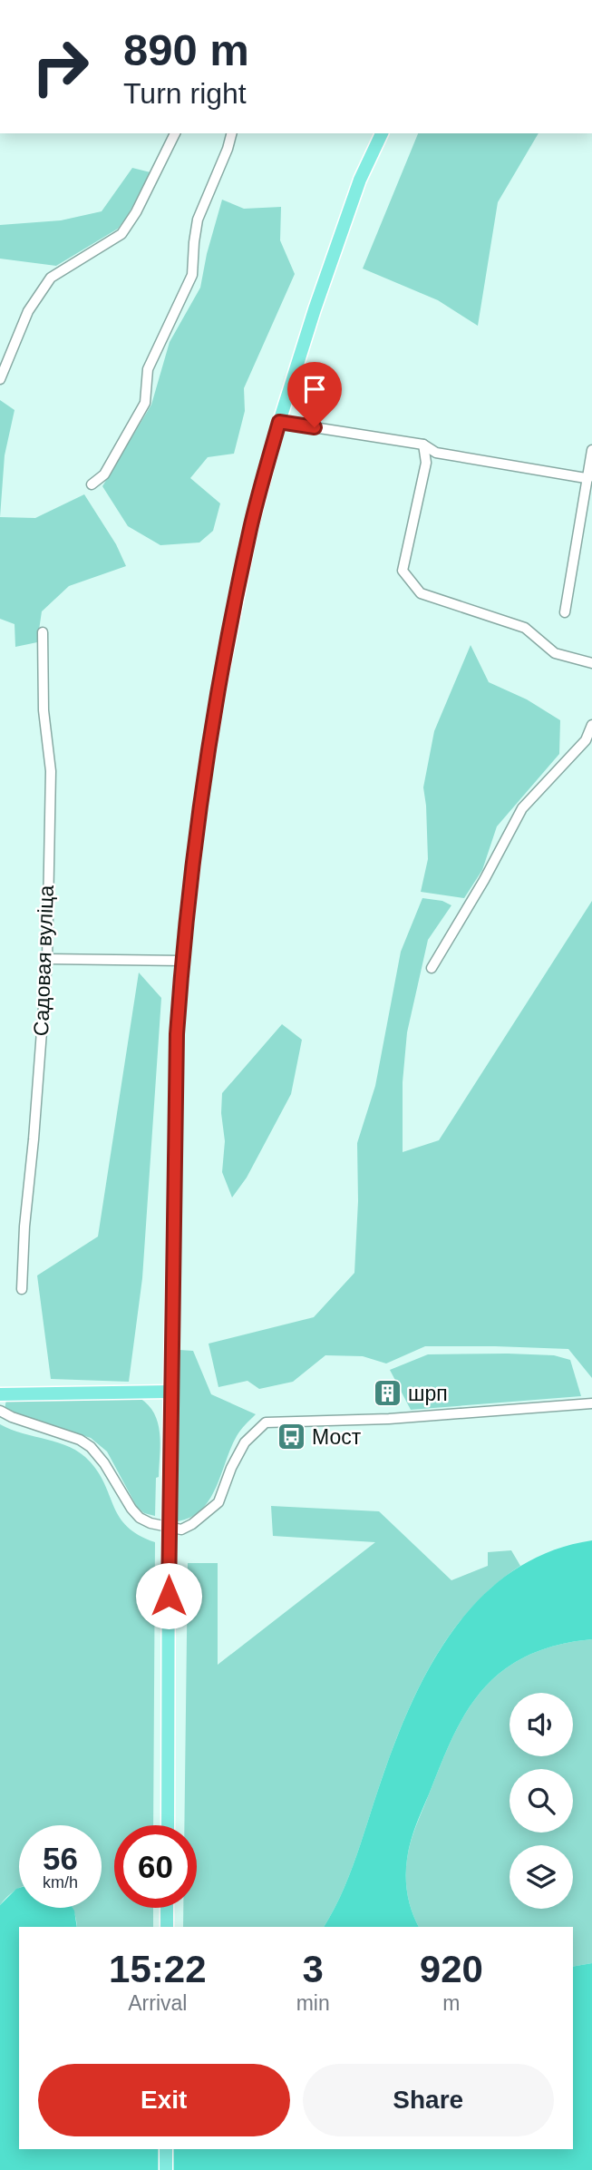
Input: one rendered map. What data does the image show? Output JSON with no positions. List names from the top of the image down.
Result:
{
  "streets": {
    "street": ["Садовая вуліца"]
  },
  "places": {
    "building": ["шрп"],
    "bus stop": ["Мост"]
  },
  "page": {
    "turn": ["890 m", "Turn right"],
    "speed": "56 km/h",
    "limit": "60",
    "eta": [
      "15:22",
      "Arrival",
      "3",
      "min",
      "920",
      "m"
    ],
    "buttons": ["Exit", "Share"]
  }
}
